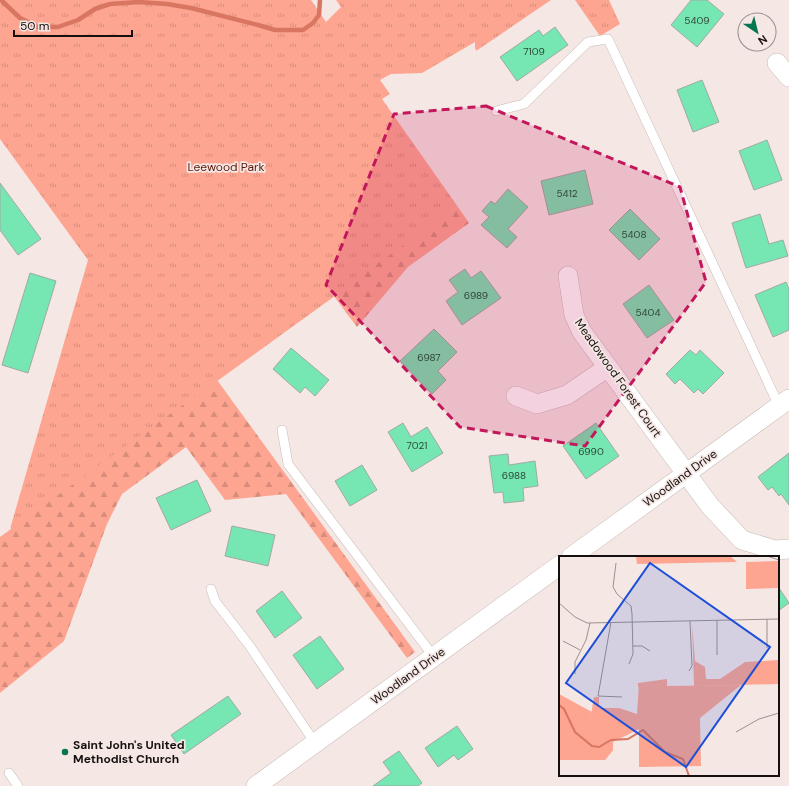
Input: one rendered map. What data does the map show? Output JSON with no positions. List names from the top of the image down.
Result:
{
  "streets": {
    "street": ["Meadowood Forest Court", "Woodland Drive"]
  },
  "crossings": [
    ["Meadowood Forest Court", "Woodland Drive"]
  ],
  "parks": ["Leewood Park"],
  "places": ["Saint John's United Methodist Church"],
  "house_numbers": [
    "5409",
    "7109",
    "5412",
    "5408",
    "6989",
    "5404",
    "6987",
    "7021",
    "6990",
    "6988"
  ],
  "scale_bar": "50 m",
  "north": "bottom right"
}
